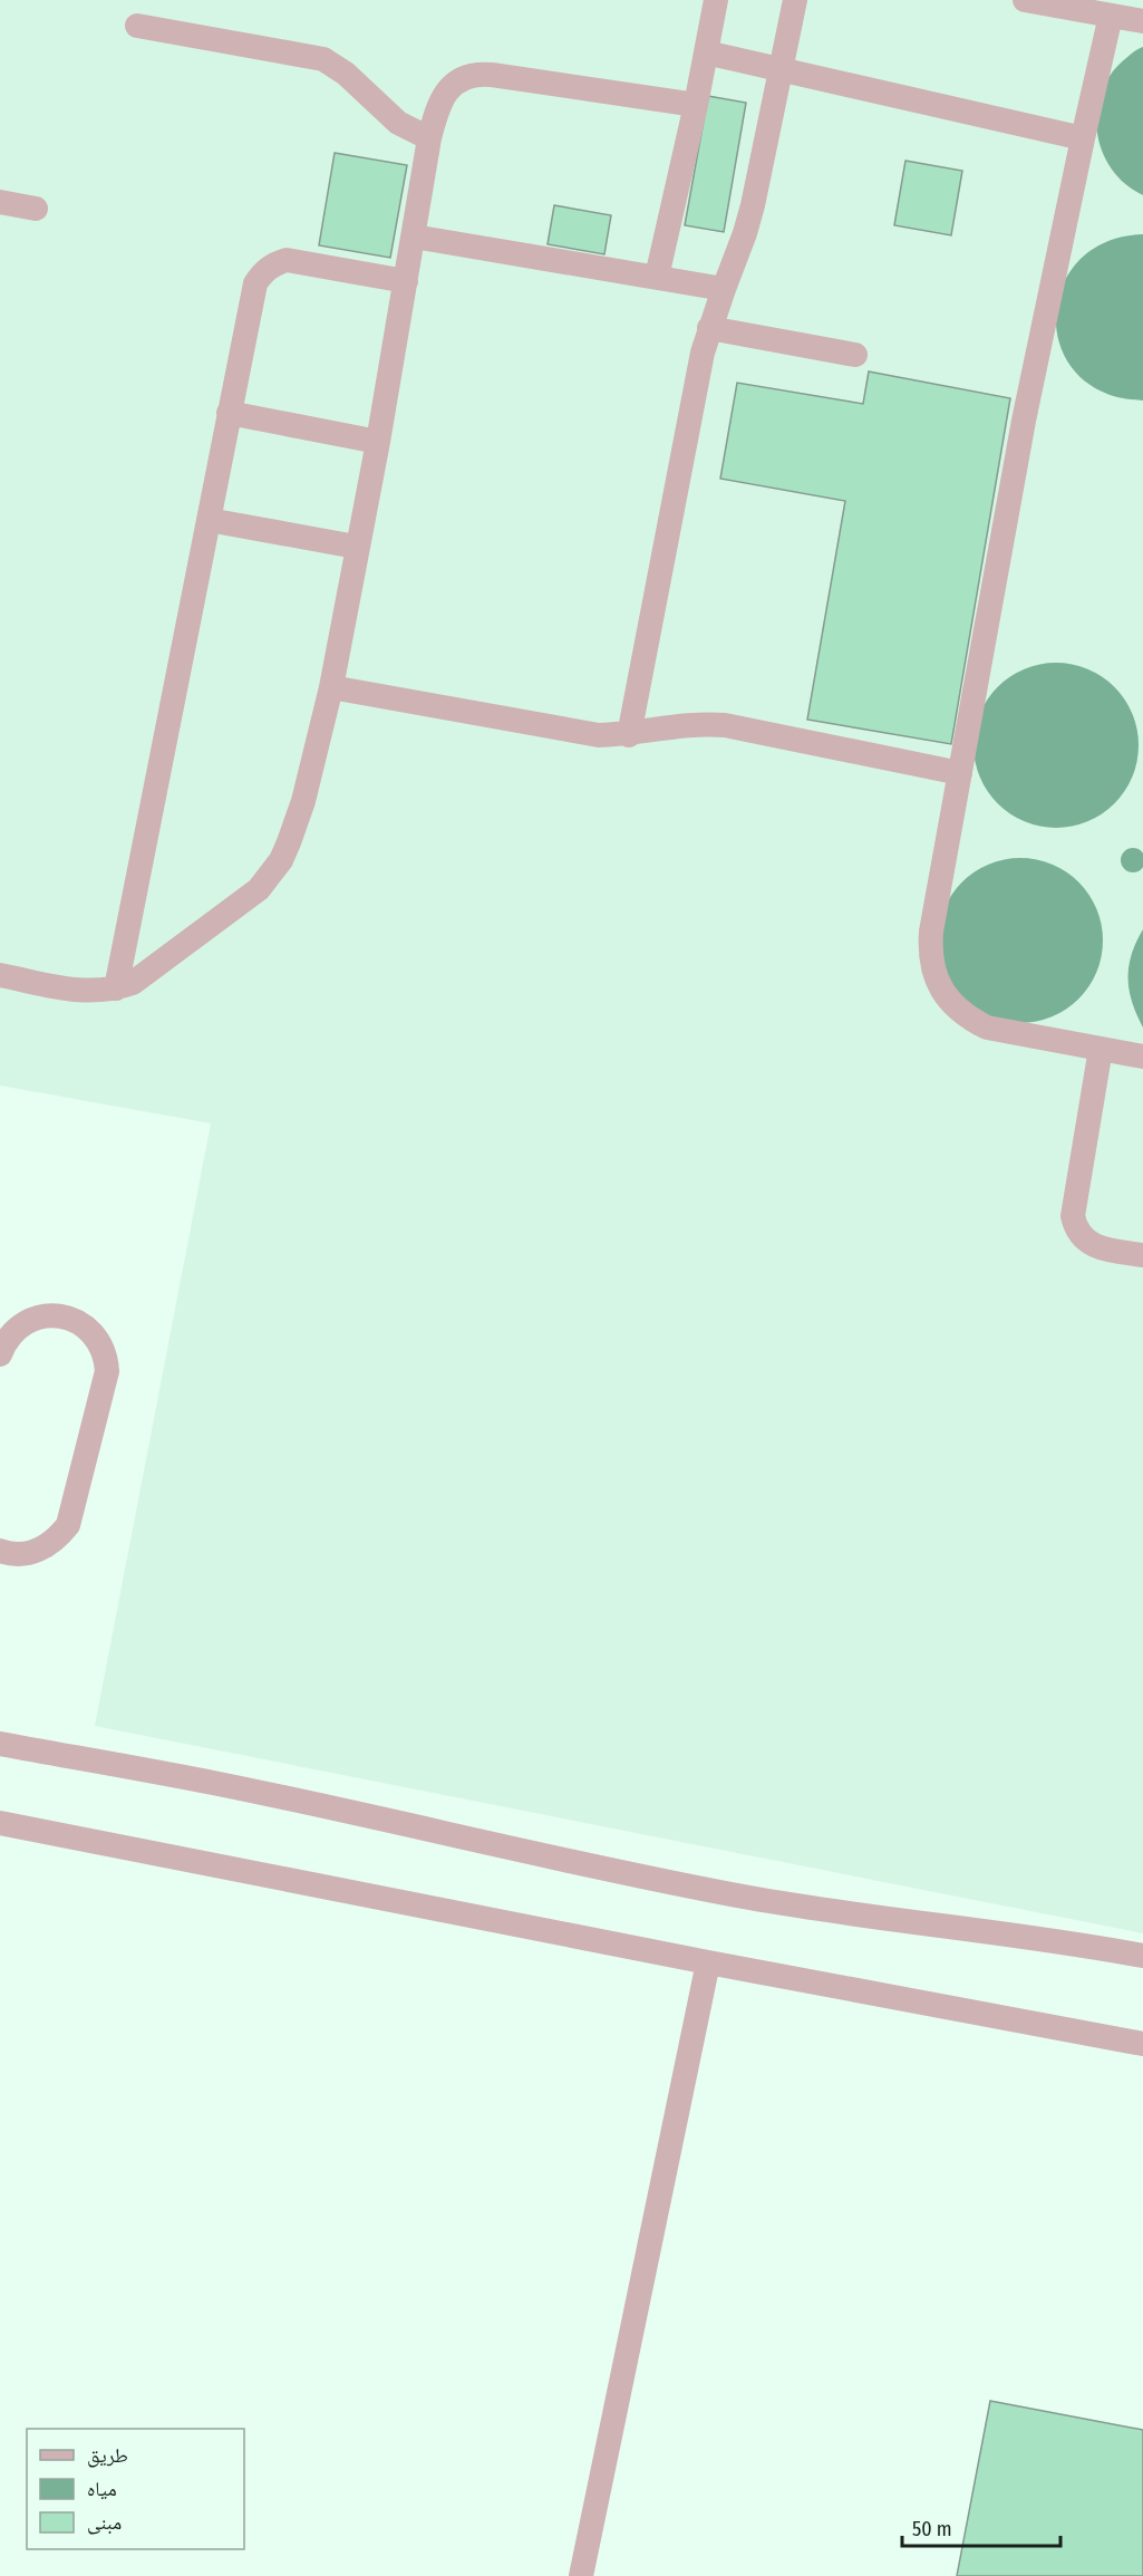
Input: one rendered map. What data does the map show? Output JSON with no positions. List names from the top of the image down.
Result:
{
  "legend": ["طريق", "مياه", "مبنى"],
  "scale_bar": "50 m"
}
